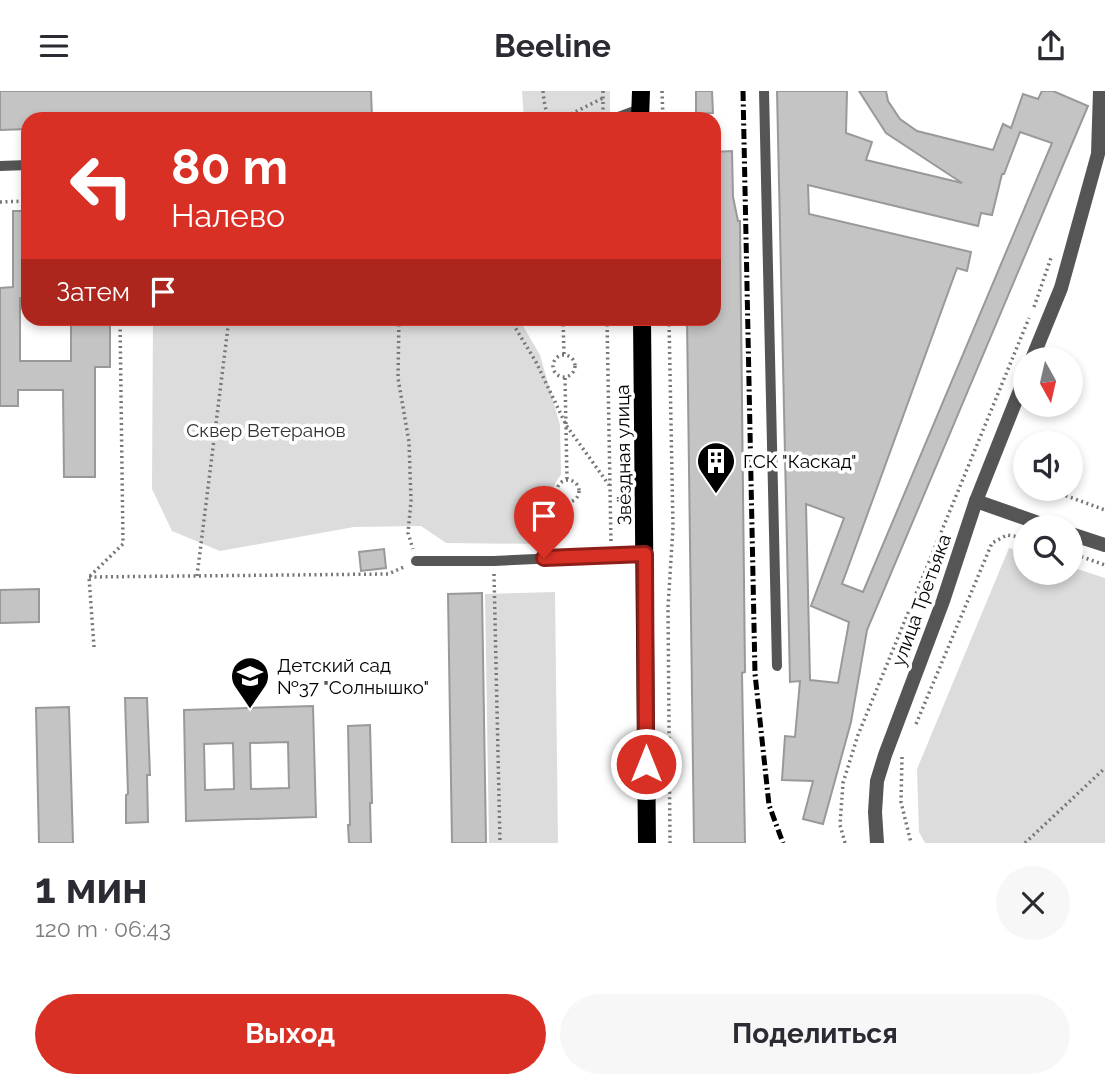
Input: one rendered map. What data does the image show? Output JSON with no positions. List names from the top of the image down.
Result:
{
  "streets": {
    "main road": ["Звёздная улица"],
    "street": ["улица Третьяка"]
  },
  "parks": ["Сквер Ветеранов"],
  "places": {
    "building": ["ГСК \"Каскад\""],
    "school or university": ["Детский сад №37 \"Солнышко\""]
  },
  "north": "bottom",
  "page": {
    "header": "Beeline",
    "turn": ["80 m", "Налево"],
    "then": "Затем",
    "heading": ["1 мин", "120 m · 06:43"],
    "buttons": ["Выход", "Поделиться"]
  }
}
